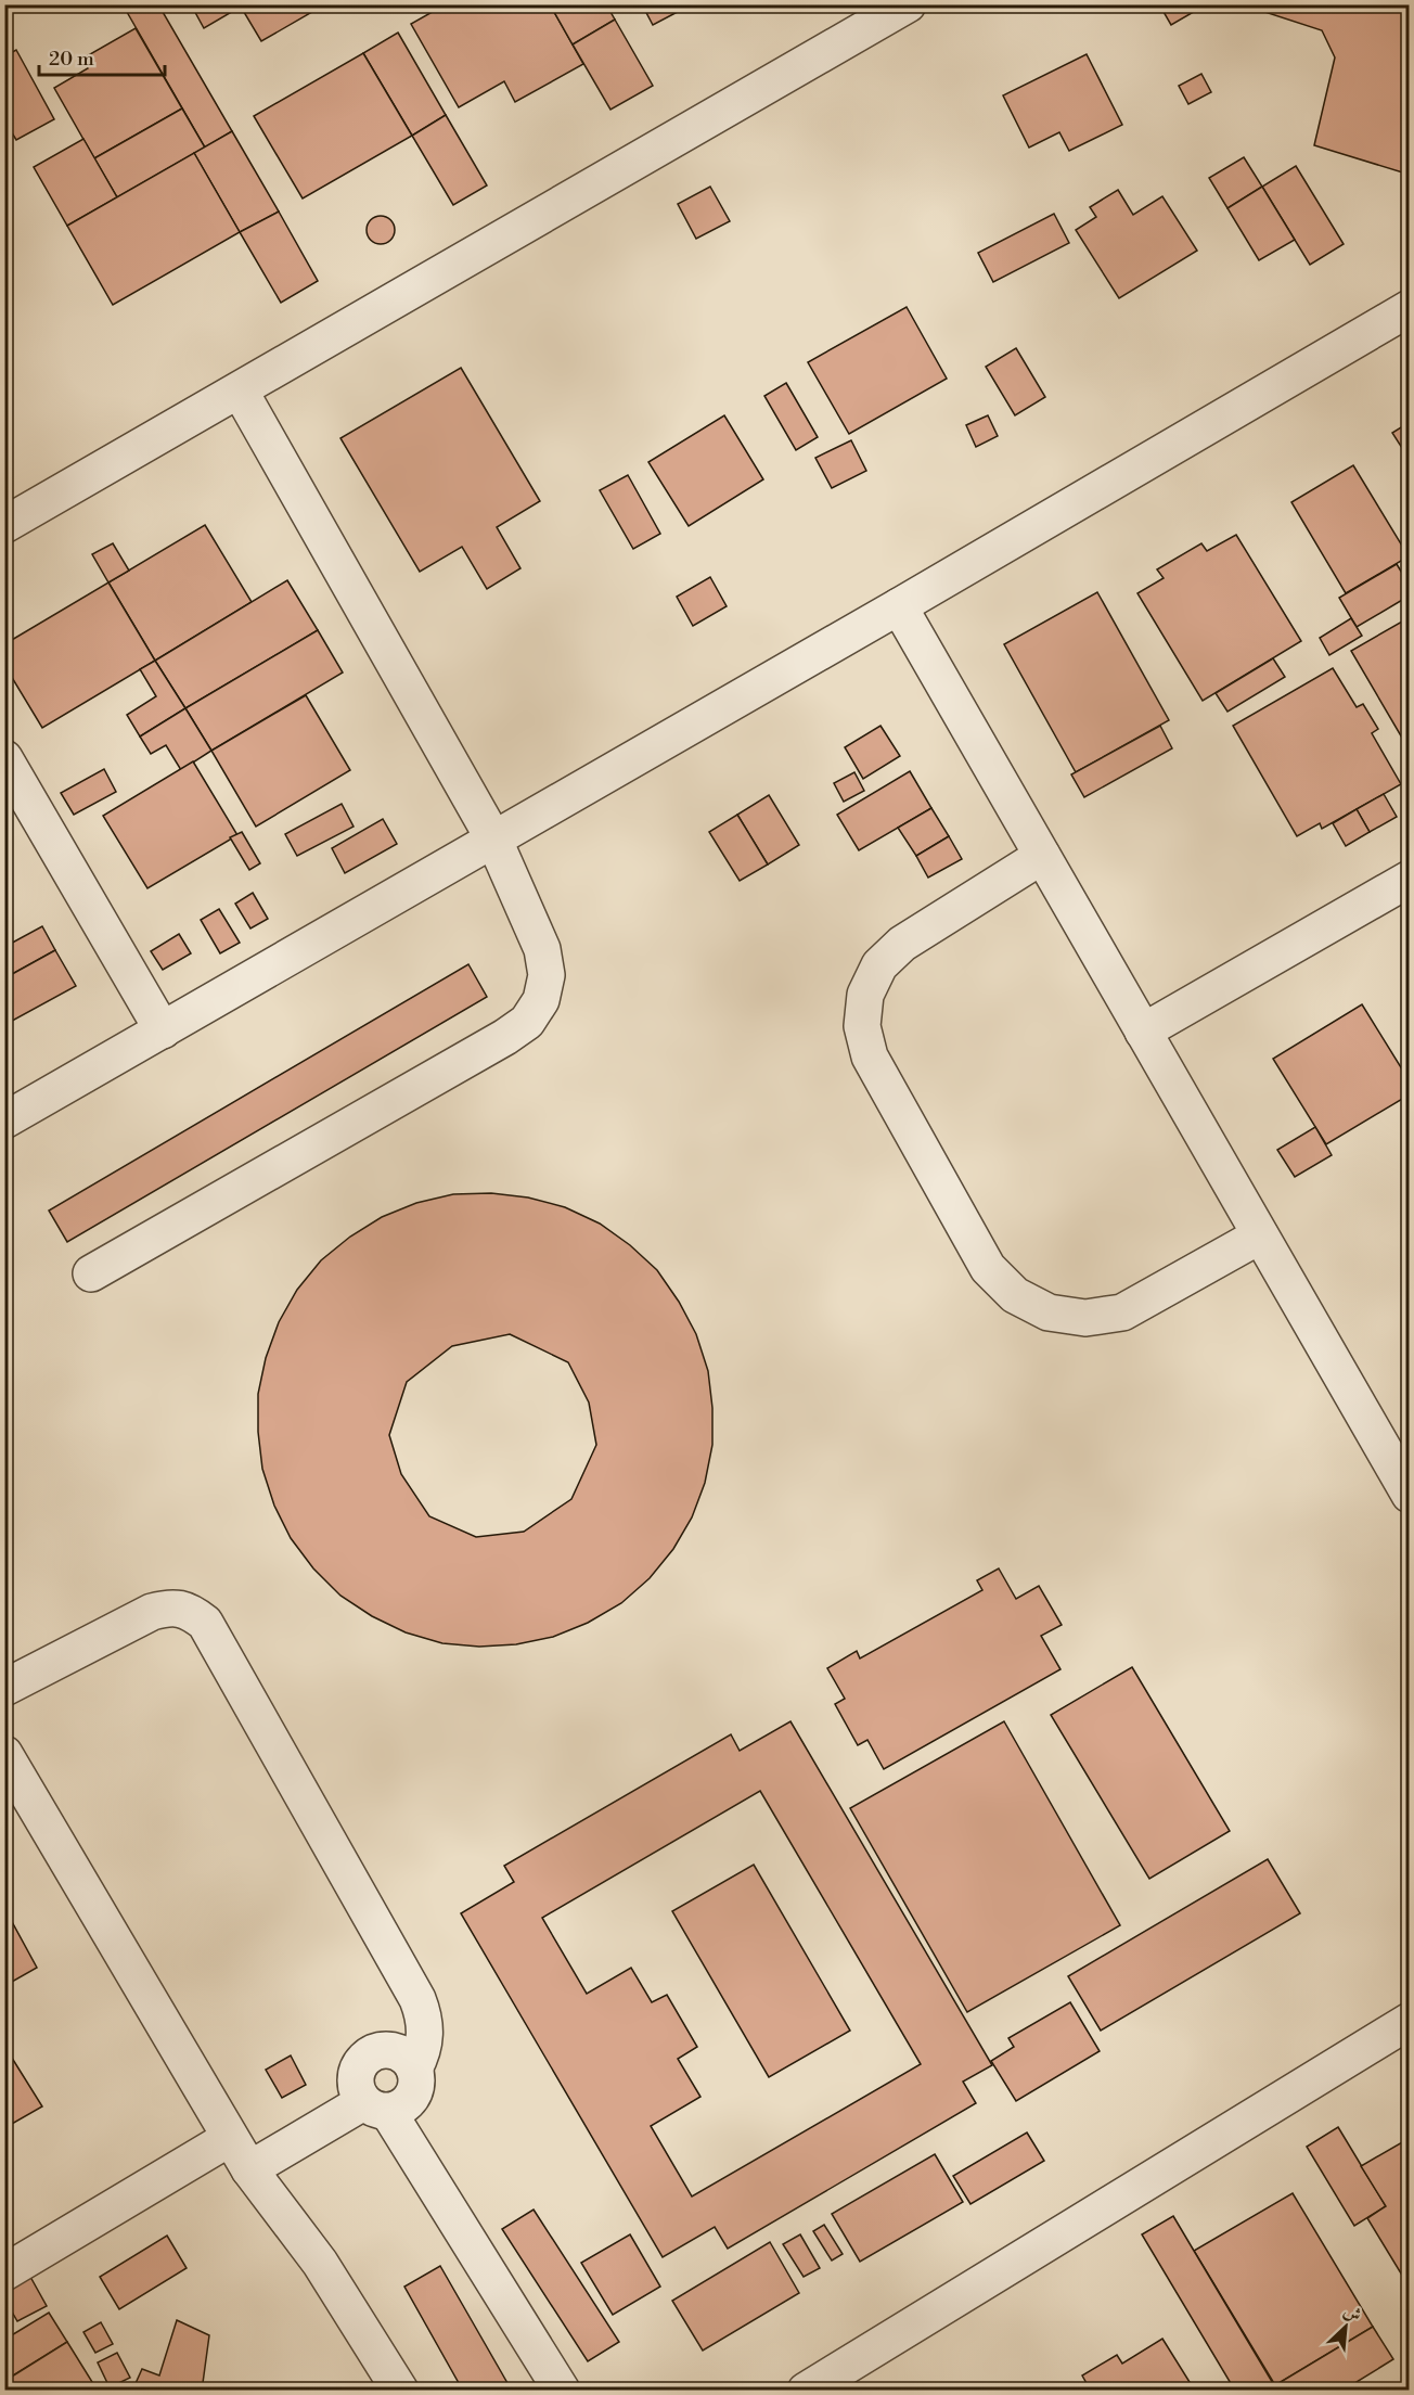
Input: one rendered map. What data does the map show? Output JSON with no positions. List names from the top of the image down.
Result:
{
  "scale_bar": "20 m",
  "north": "top right"
}
